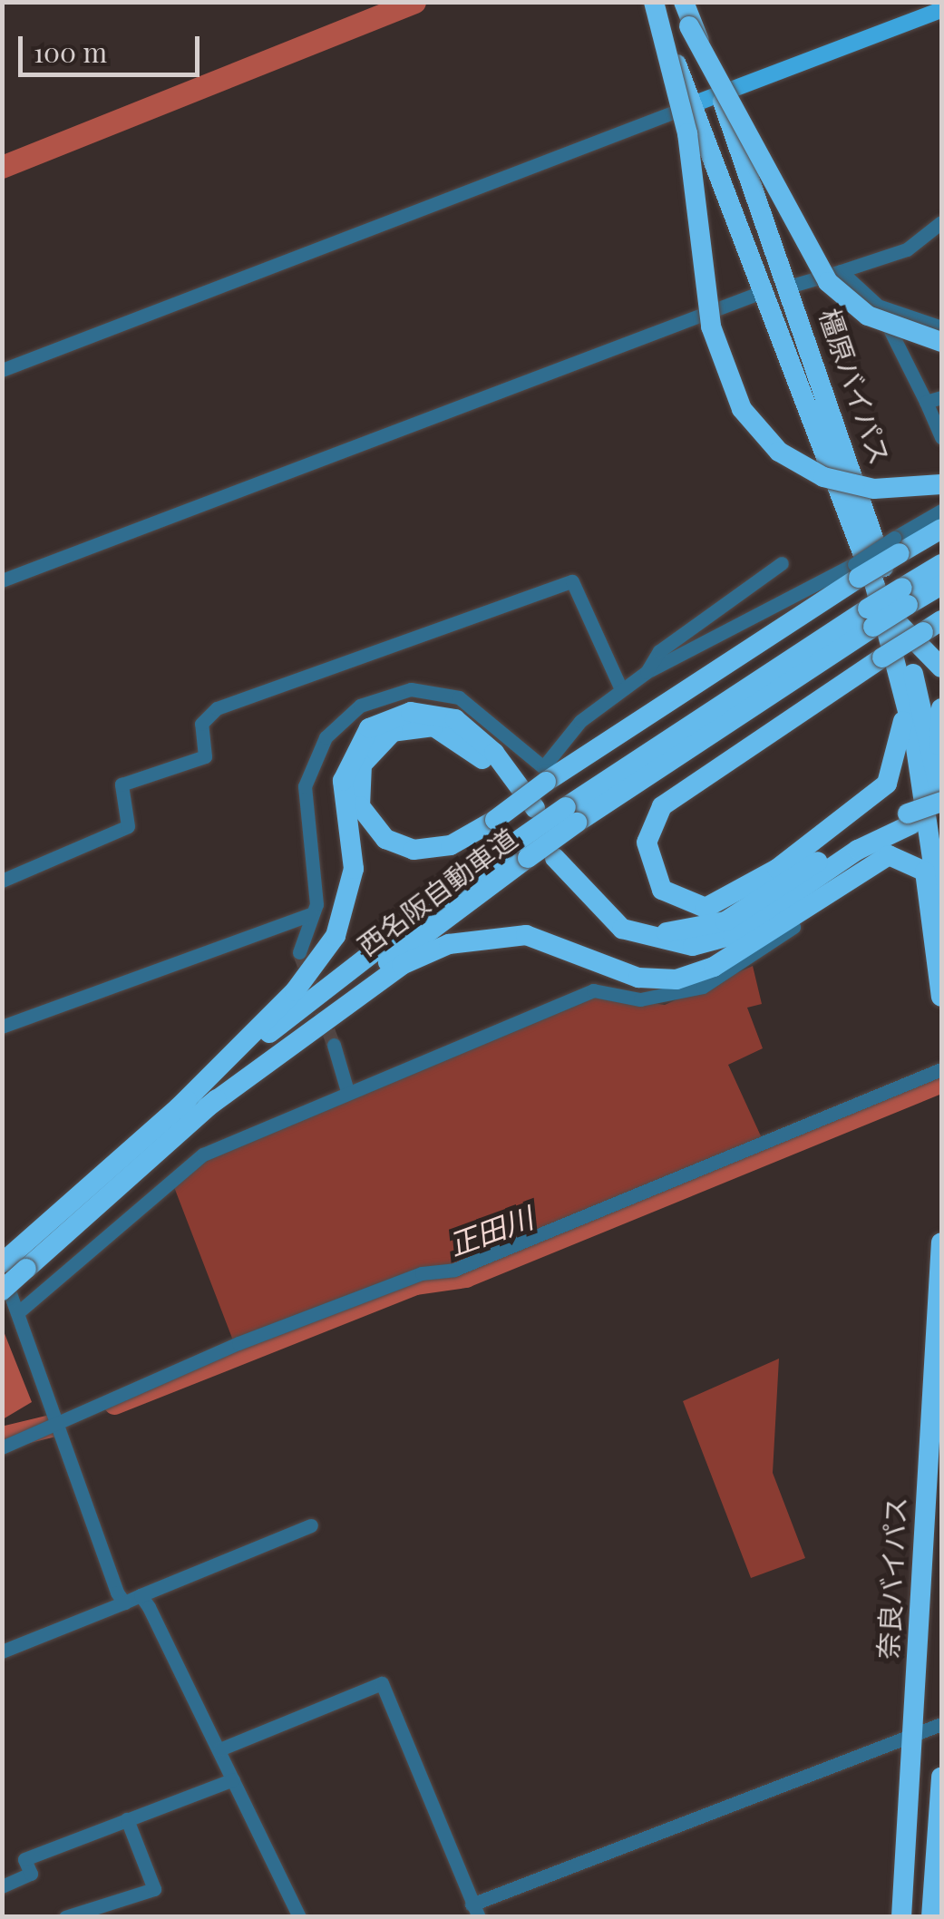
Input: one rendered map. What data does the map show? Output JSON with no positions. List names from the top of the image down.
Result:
{
  "streets": {
    "highway": ["橿原バイパス", "西名阪自動車道", "奈良バイパス"]
  },
  "water": ["正田川"],
  "scale_bar": "100 m"
}
